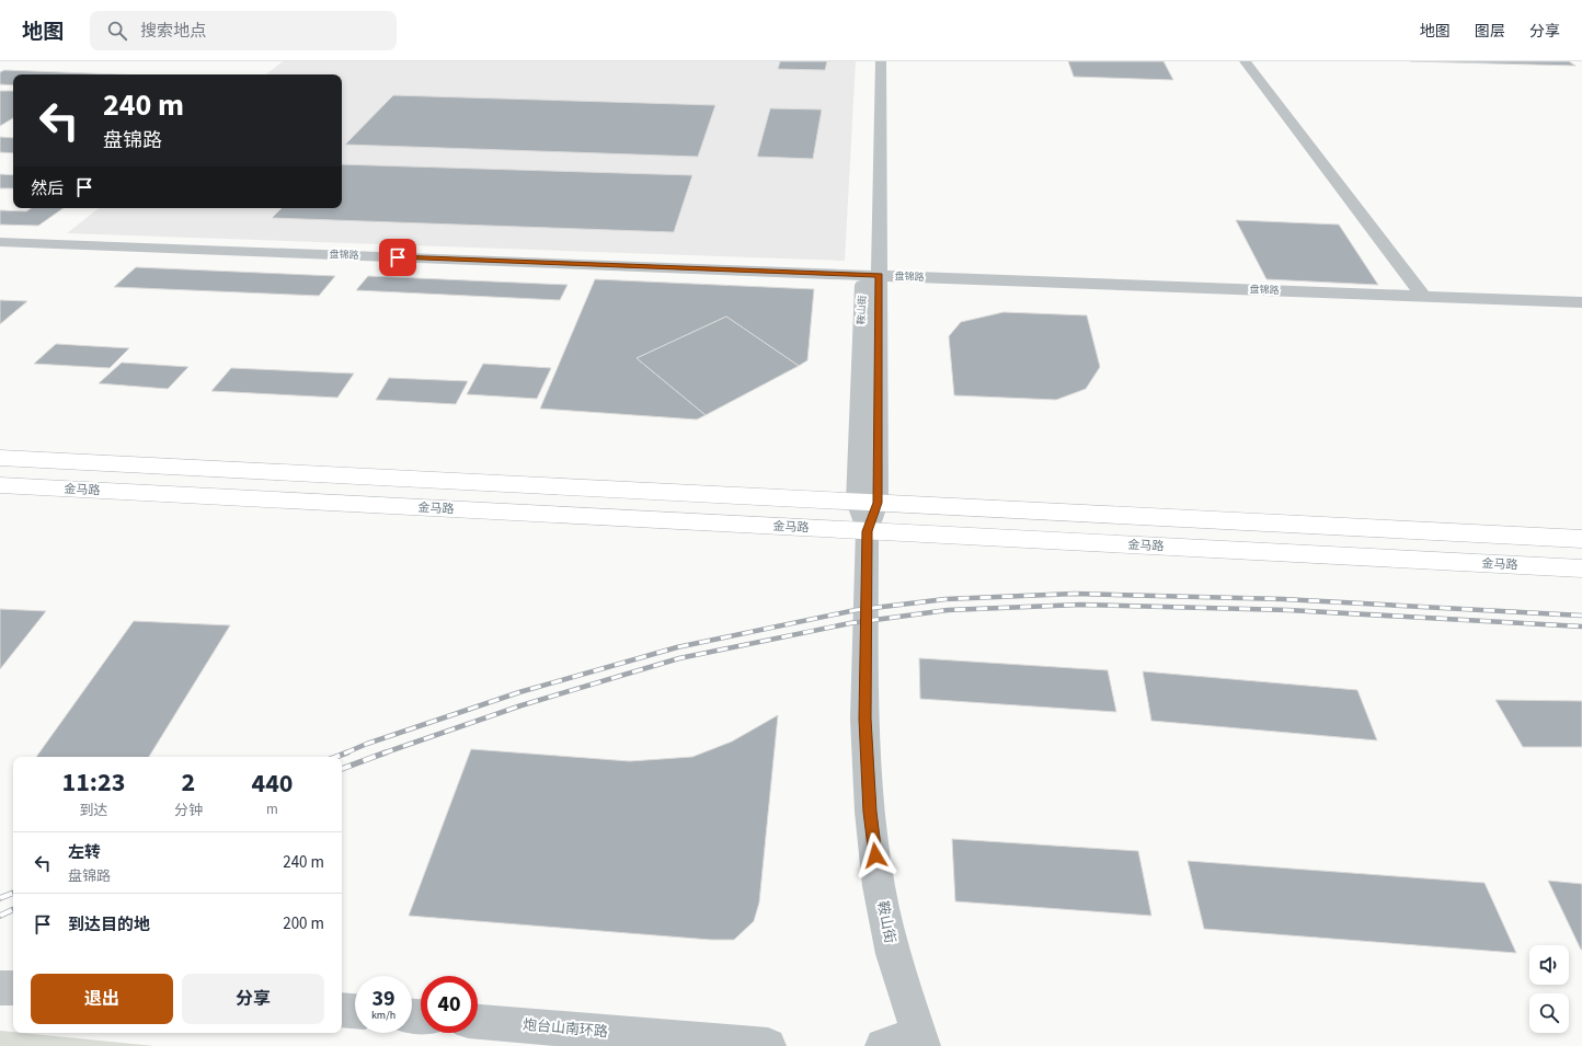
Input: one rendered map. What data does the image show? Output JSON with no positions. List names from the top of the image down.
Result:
{
  "streets": {
    "main road": ["金马路"],
    "street": ["盘锦路", "鞍山街", "炮台山南环路"]
  },
  "crossings": [
    ["盘锦路", "鞍山街"],
    ["鞍山街", "金马路"]
  ],
  "page": {
    "header": "地图",
    "search": "搜索地点",
    "nav": ["地图", "图层", "分享"],
    "turn": ["240 m", "盘锦路"],
    "then": "然后",
    "eta": [
      "11:23",
      "到达",
      "2",
      "分钟",
      "440",
      "m"
    ],
    "list": [
      {
        "name": "左转",
        "note": "盘锦路",
        "value": "240 m"
      },
      {
        "name": "到达目的地",
        "value": "200 m"
      }
    ],
    "buttons": ["退出", "分享"],
    "speed": "39 km/h",
    "limit": "40"
  }
}
